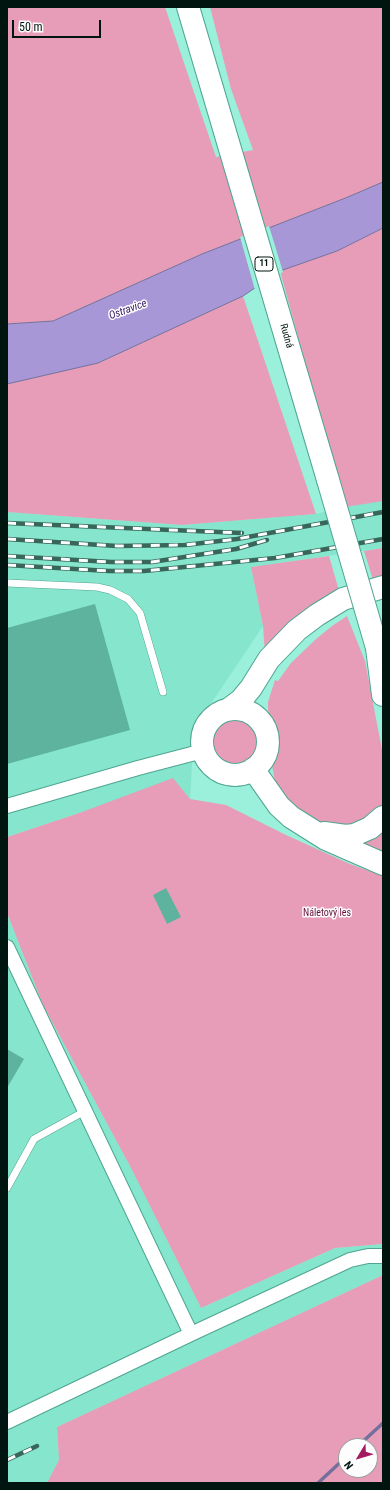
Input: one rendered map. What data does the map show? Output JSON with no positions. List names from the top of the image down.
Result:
{
  "streets": {
    "main road": ["11", "Rudná"]
  },
  "water": ["Ostravice"],
  "parks": ["Náletový les"],
  "scale_bar": "50 m",
  "north": "bottom left"
}
